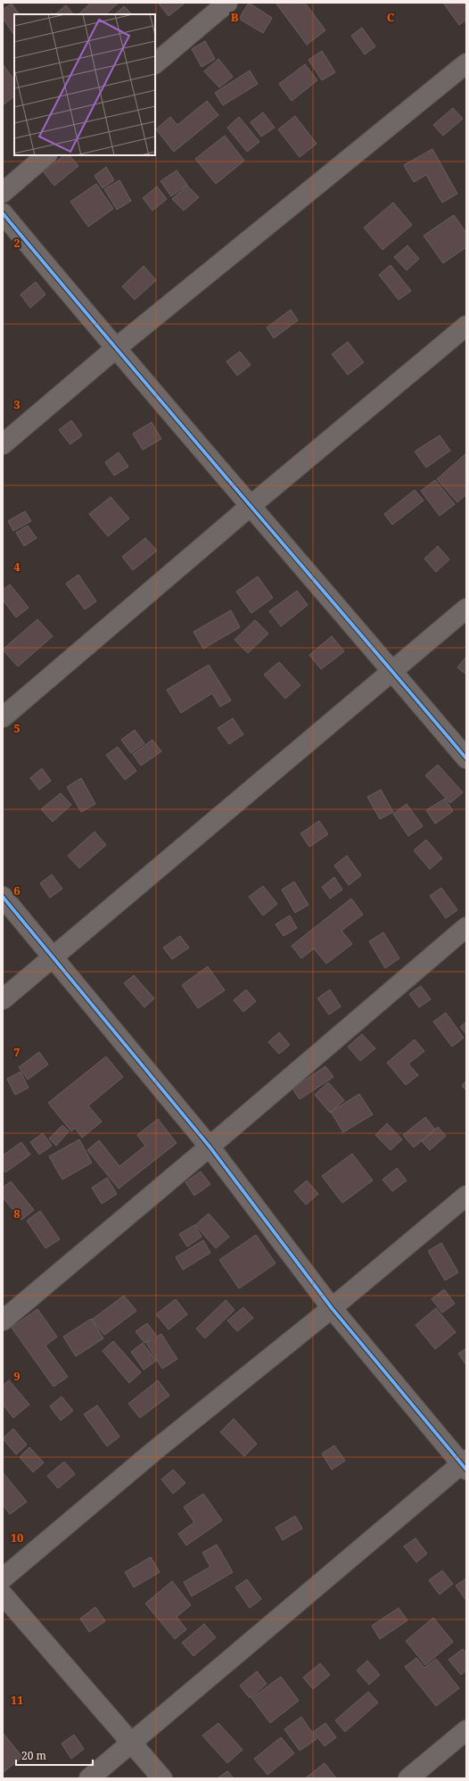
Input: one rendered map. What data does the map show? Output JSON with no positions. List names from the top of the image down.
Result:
{
  "scale_bar": "20 m",
  "grid": {
    "columns": ["B", "C"],
    "rows": [
      "2",
      "3",
      "4",
      "5",
      "6",
      "7",
      "8",
      "9",
      "10",
      "11"
    ]
  }
}
